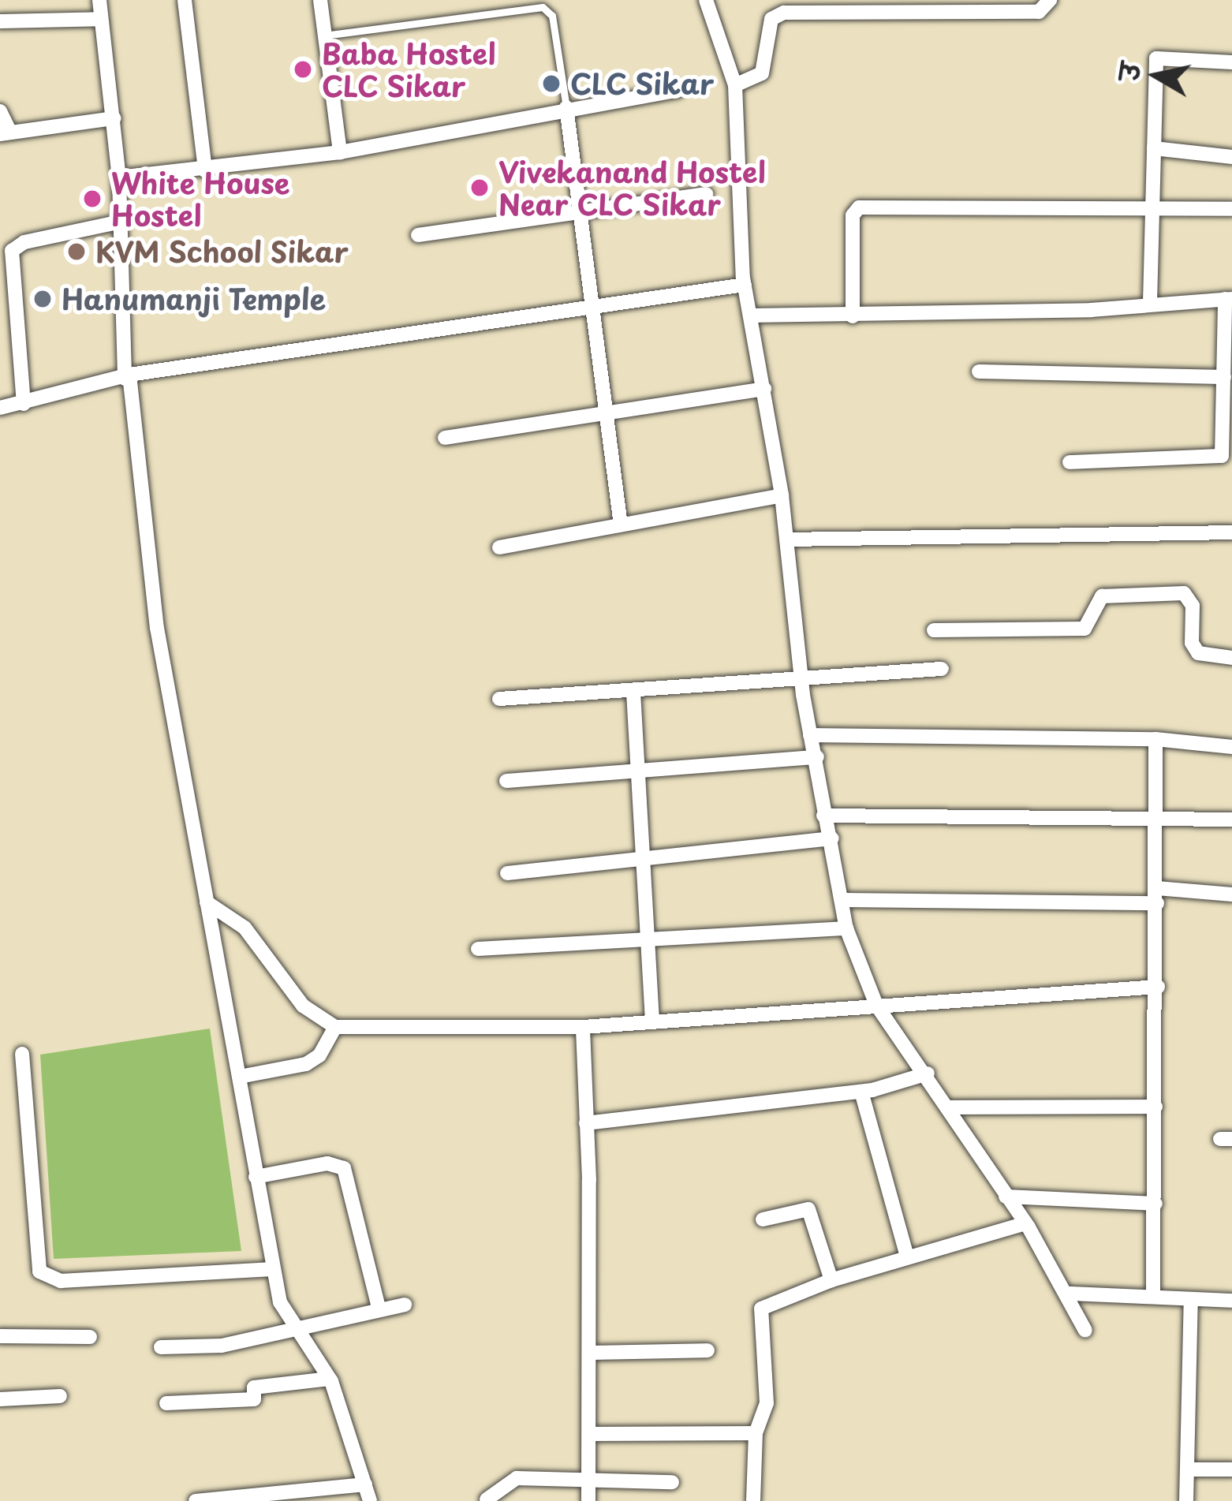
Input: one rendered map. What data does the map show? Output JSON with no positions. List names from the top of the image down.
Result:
{
  "places": [
    "Baba Hostel CLC Sikar",
    "CLC Sikar",
    "Vivekanand Hostel Near CLC Sikar",
    "White House Hostel",
    "KVM School Sikar",
    "Hanumanji Temple"
  ],
  "north": "left"
}
